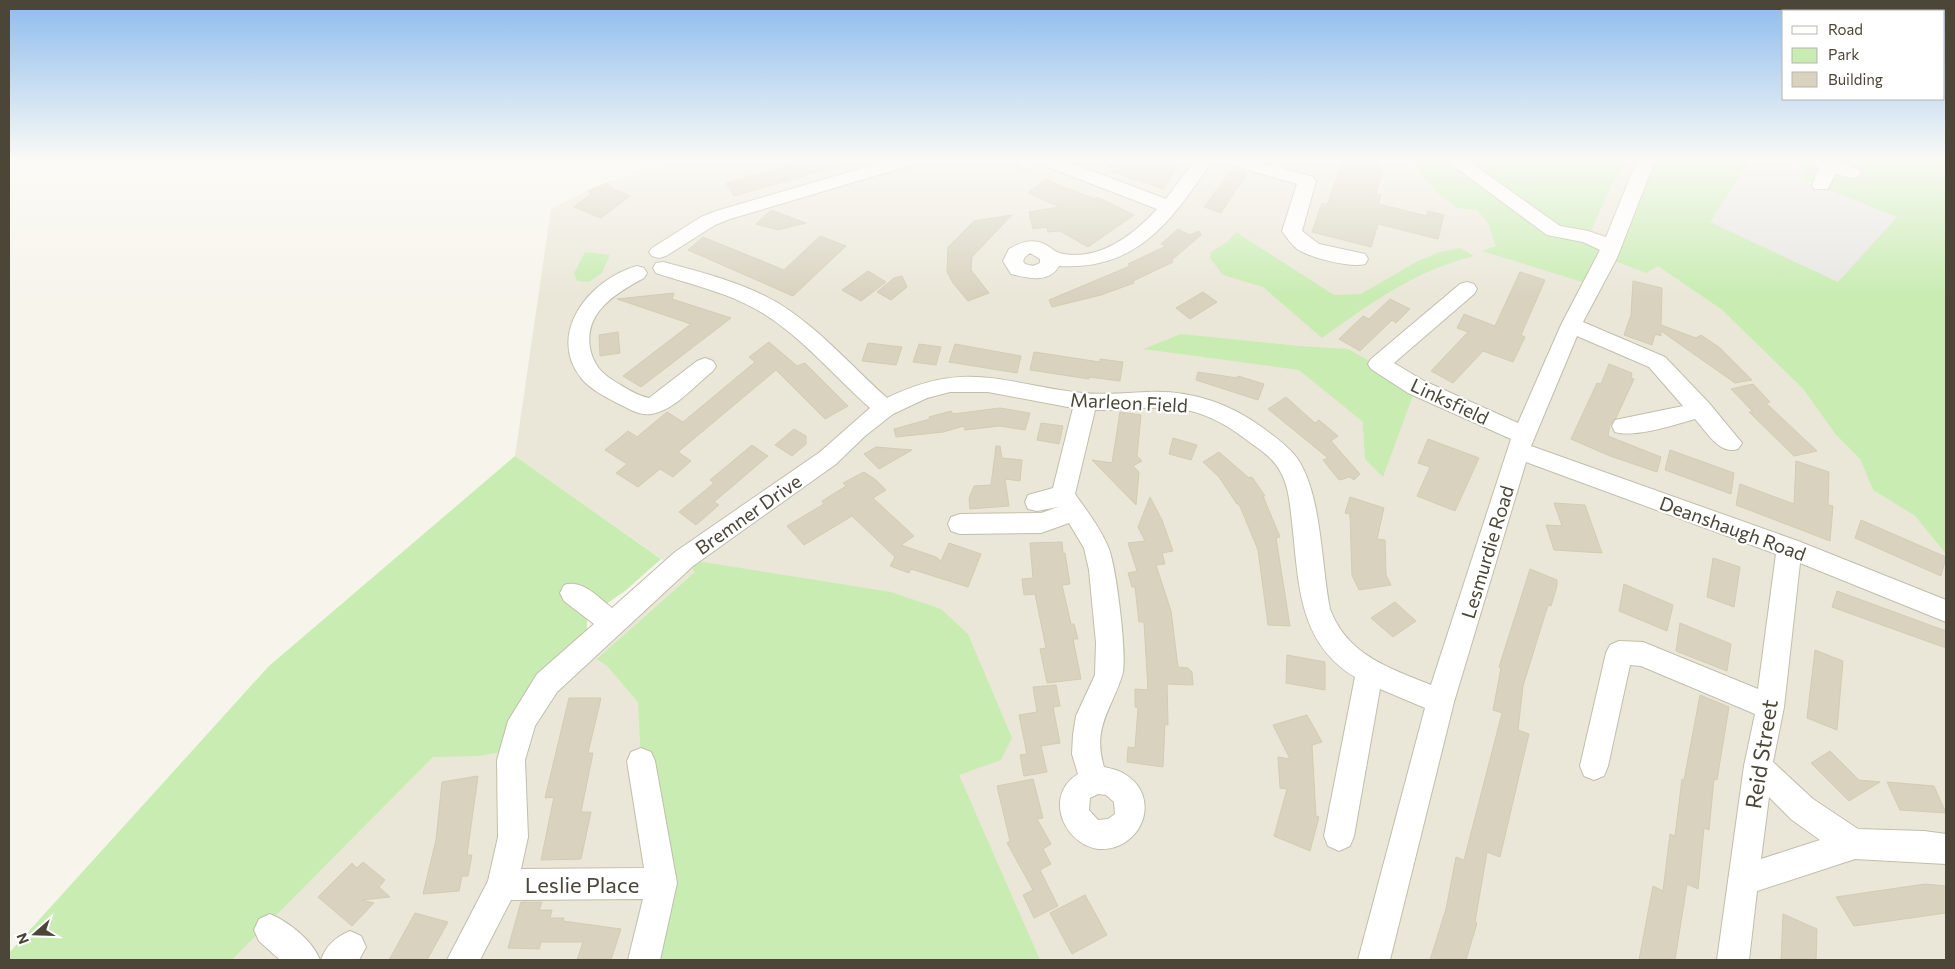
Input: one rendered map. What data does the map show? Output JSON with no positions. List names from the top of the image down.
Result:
{
  "streets": {
    "street": [
      "Linksfield",
      "Marleon Field",
      "Bremner Drive",
      "Deanshaugh Road",
      "Lesmurdie Road",
      "Reid Street",
      "Leslie Place"
    ]
  },
  "crossings": [
    ["Linksfield", "Deanshaugh Road"],
    ["Linksfield", "Lesmurdie Road"],
    ["Marleon Field", "Bremner Drive"],
    ["Marleon Field", "Lesmurdie Road"],
    ["Bremner Drive", "Leslie Place"],
    ["Deanshaugh Road", "Lesmurdie Road"],
    ["Deanshaugh Road", "Reid Street"]
  ],
  "legend": ["Road", "Park", "Building"],
  "north": "left"
}
